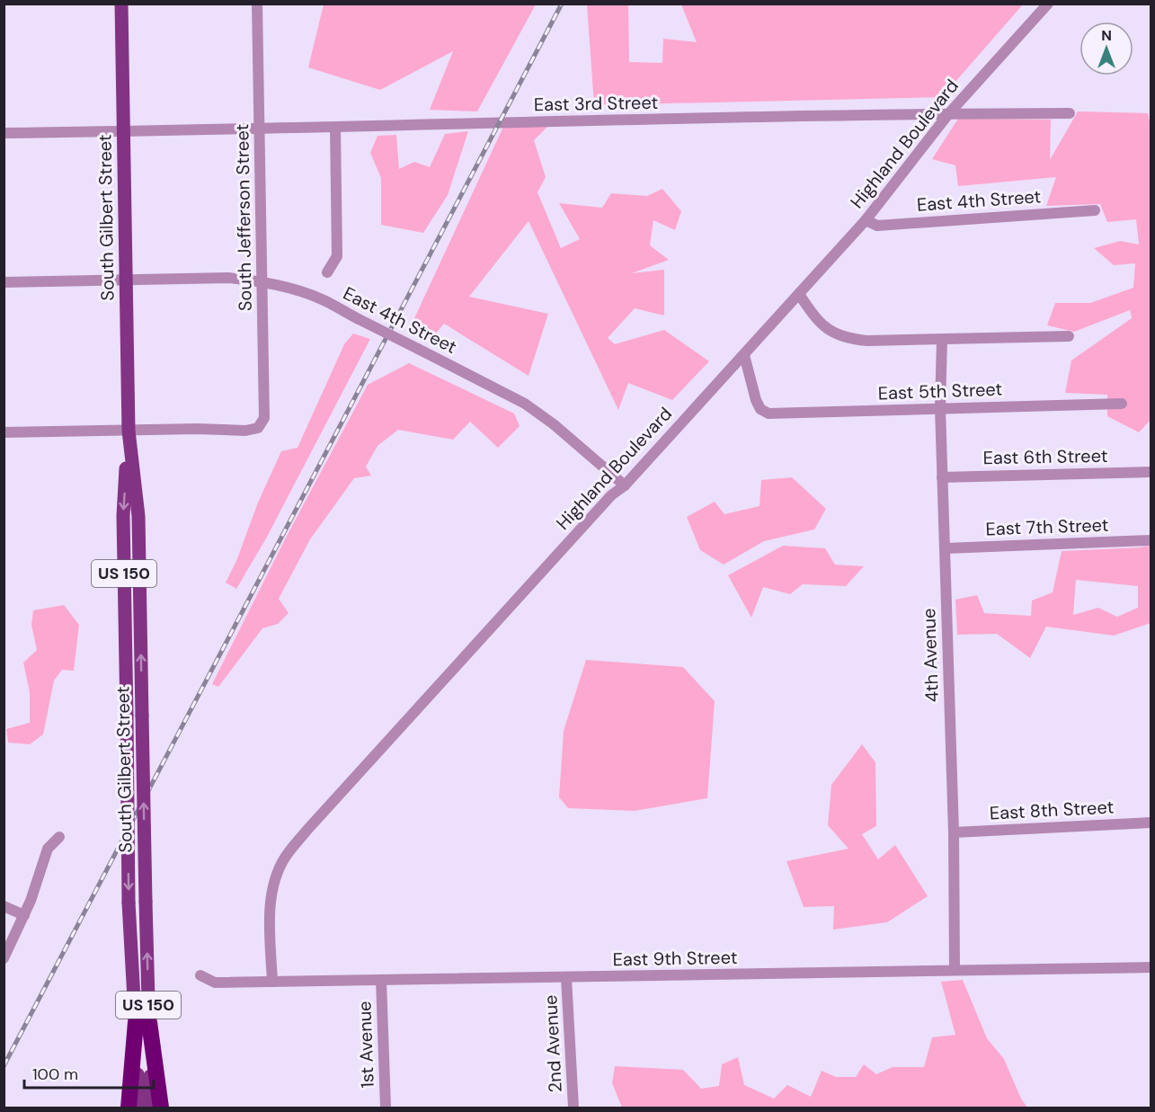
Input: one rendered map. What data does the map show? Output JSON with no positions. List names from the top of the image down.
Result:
{
  "streets": {
    "main road": ["South Gilbert Street", "US 150"],
    "street": [
      "East 3rd Street",
      "Highland Boulevard",
      "East 4th Street",
      "South Jefferson Street",
      "East 5th Street",
      "East 6th Street",
      "East 7th Street",
      "4th Avenue",
      "East 8th Street",
      "East 9th Street",
      "2nd Avenue",
      "1st Avenue"
    ]
  },
  "crossings": [
    ["East 3rd Street", "Highland Boulevard"],
    ["East 3rd Street", "South Gilbert Street"],
    ["East 3rd Street", "South Jefferson Street"],
    ["Highland Boulevard", "East 4th Street"],
    ["Highland Boulevard", "East 5th Street"],
    ["Highland Boulevard", "East 9th Street"],
    ["East 4th Street", "South Gilbert Street"],
    ["East 4th Street", "South Jefferson Street"],
    ["South Gilbert Street", "South Jefferson Street"],
    ["East 5th Street", "4th Avenue"],
    ["East 6th Street", "4th Avenue"],
    ["East 7th Street", "4th Avenue"],
    ["4th Avenue", "East 8th Street"],
    ["4th Avenue", "East 9th Street"],
    ["East 9th Street", "2nd Avenue"],
    ["East 9th Street", "1st Avenue"]
  ],
  "scale_bar": "100 m",
  "north": "top"
}
